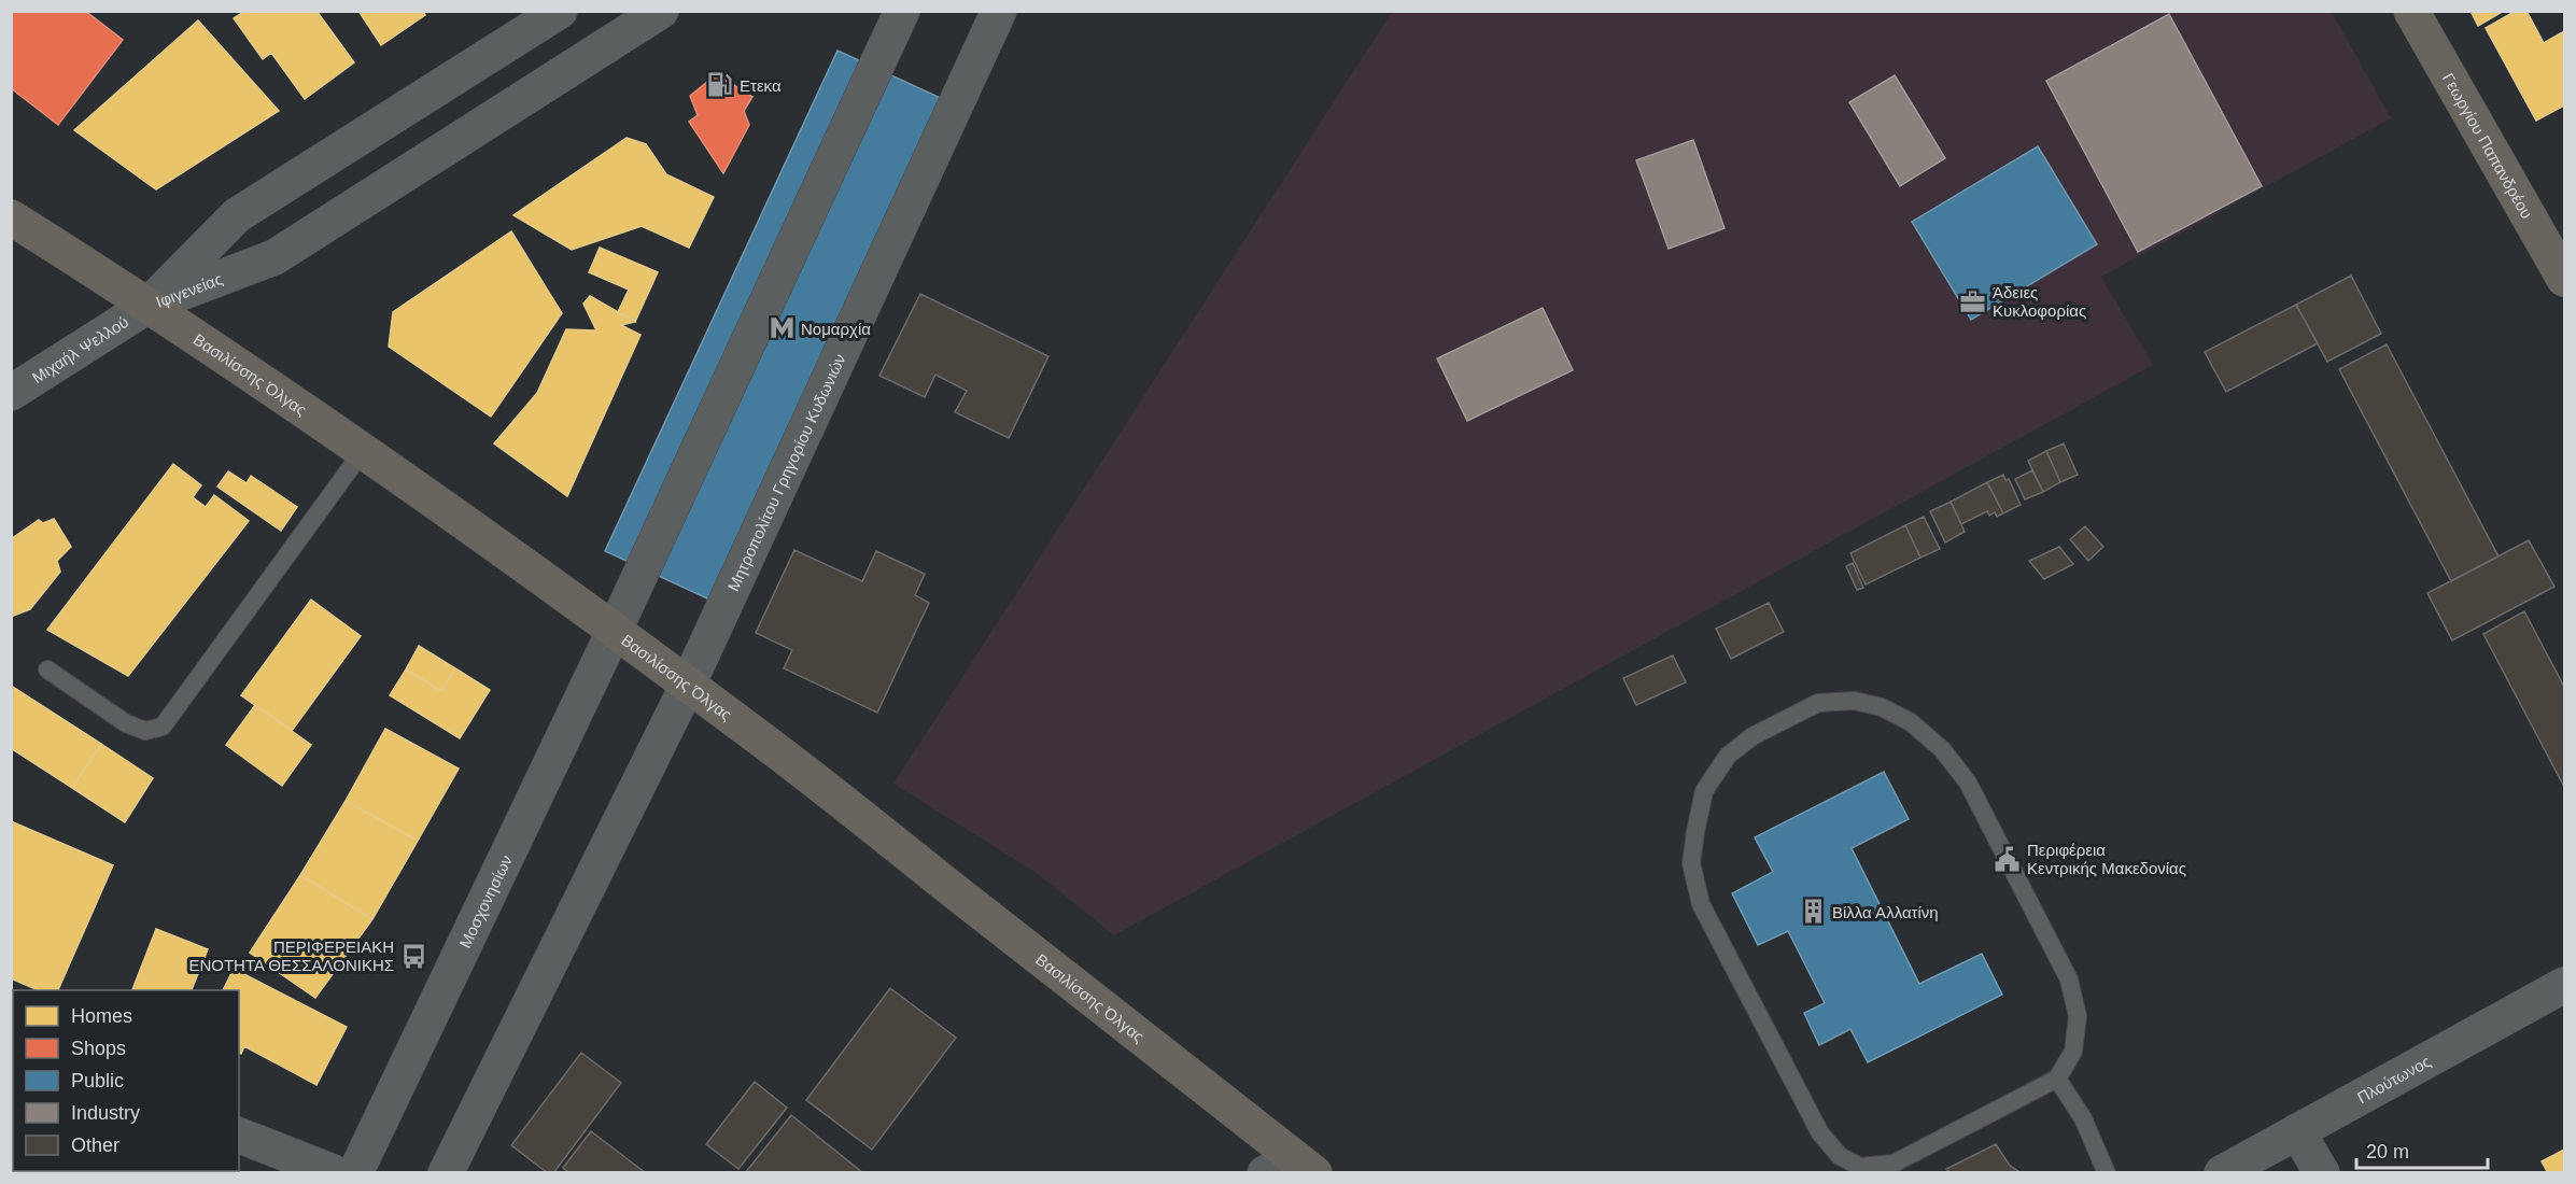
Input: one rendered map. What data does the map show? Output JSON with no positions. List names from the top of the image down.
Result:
{
  "streets": {
    "main road": [
      "Γεωργίου Παπανδρέου",
      "Ιφιγενείας",
      "Μιχαήλ Ψελλού",
      "Βασιλίσσης Όλγας",
      "Μητροπολίτου Γρηγορίου Κυδωνιών",
      "Μοσχονησίων",
      "Πλούτωνος"
    ]
  },
  "crossings": [
    ["Ιφιγενείας", "Μιχαήλ Ψελλού"],
    ["Ιφιγενείας", "Βασιλίσσης Όλγας"],
    ["Μιχαήλ Ψελλού", "Βασιλίσσης Όλγας"],
    ["Βασιλίσσης Όλγας", "Μητροπολίτου Γρηγορίου Κυδωνιών"],
    ["Βασιλίσσης Όλγας", "Μοσχονησίων"]
  ],
  "places": {
    "fuel station": ["Ετεκα"],
    "office": ["Άδειες Κυκλοφορίας"],
    "metro station": ["Νομαρχία"],
    "public building": ["Περιφέρεια Κεντρικής Μακεδονίας"],
    "building": ["Βίλλα Αλλατίνη"],
    "bus stop": ["ΠΕΡΙΦΕΡΕΙΑΚΗ ΕΝΟΤΗΤΑ ΘΕΣΣΑΛΟΝΙΚΗΣ"]
  },
  "legend": [
    "Homes",
    "Shops",
    "Public",
    "Industry",
    "Other"
  ],
  "scale_bar": "20 m"
}
